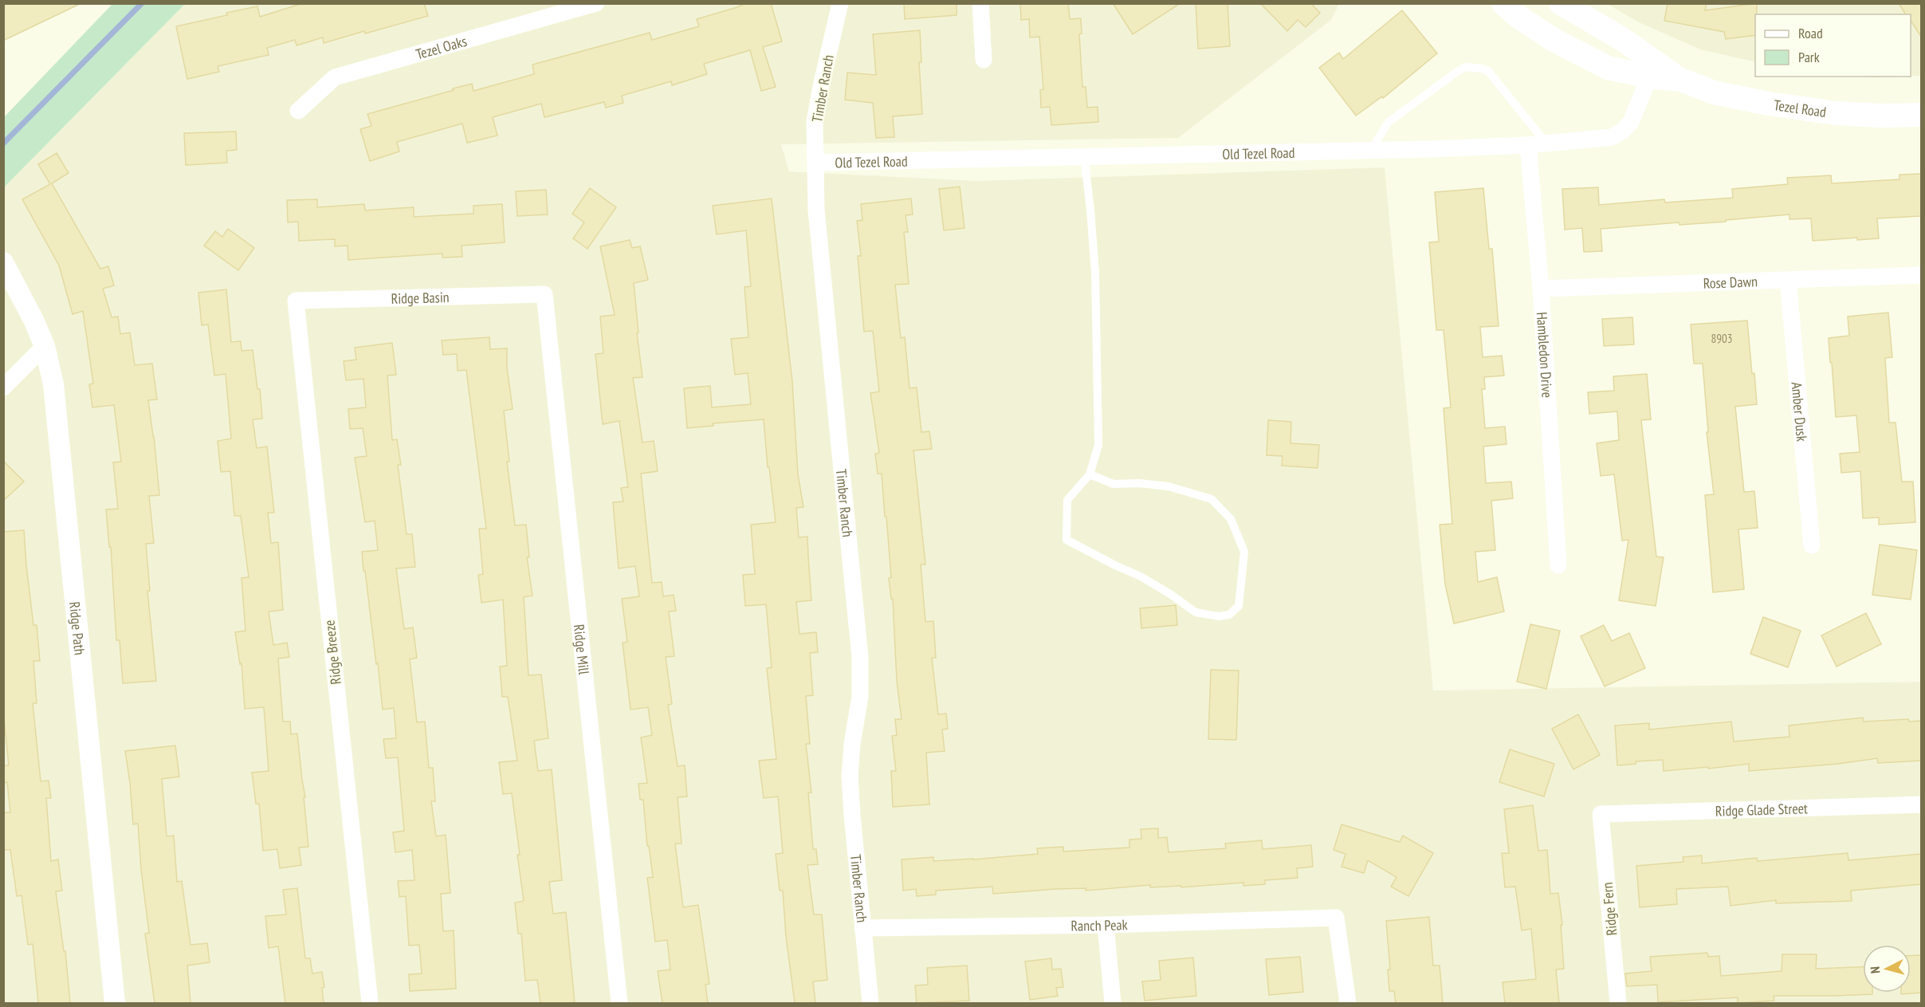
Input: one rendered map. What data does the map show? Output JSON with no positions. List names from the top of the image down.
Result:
{
  "streets": {
    "main road": ["Tezel Road"],
    "street": [
      "Tezel Oaks",
      "Timber Ranch",
      "Old Tezel Road",
      "Rose Dawn",
      "Ridge Basin",
      "Hambledon Drive",
      "Amber Dusk",
      "Ridge Path",
      "Ridge Mill",
      "Ridge Breeze",
      "Ridge Glade Street",
      "Ridge Fern",
      "Ranch Peak"
    ]
  },
  "crossings": [
    ["Timber Ranch", "Old Tezel Road"],
    ["Timber Ranch", "Ranch Peak"],
    ["Tezel Road", "Old Tezel Road"],
    ["Old Tezel Road", "Hambledon Drive"],
    ["Rose Dawn", "Hambledon Drive"],
    ["Rose Dawn", "Amber Dusk"],
    ["Ridge Basin", "Ridge Mill"],
    ["Ridge Basin", "Ridge Breeze"],
    ["Ridge Glade Street", "Ridge Fern"]
  ],
  "house_numbers": ["8903"],
  "legend": ["Road", "Park"],
  "north": "left"
}
